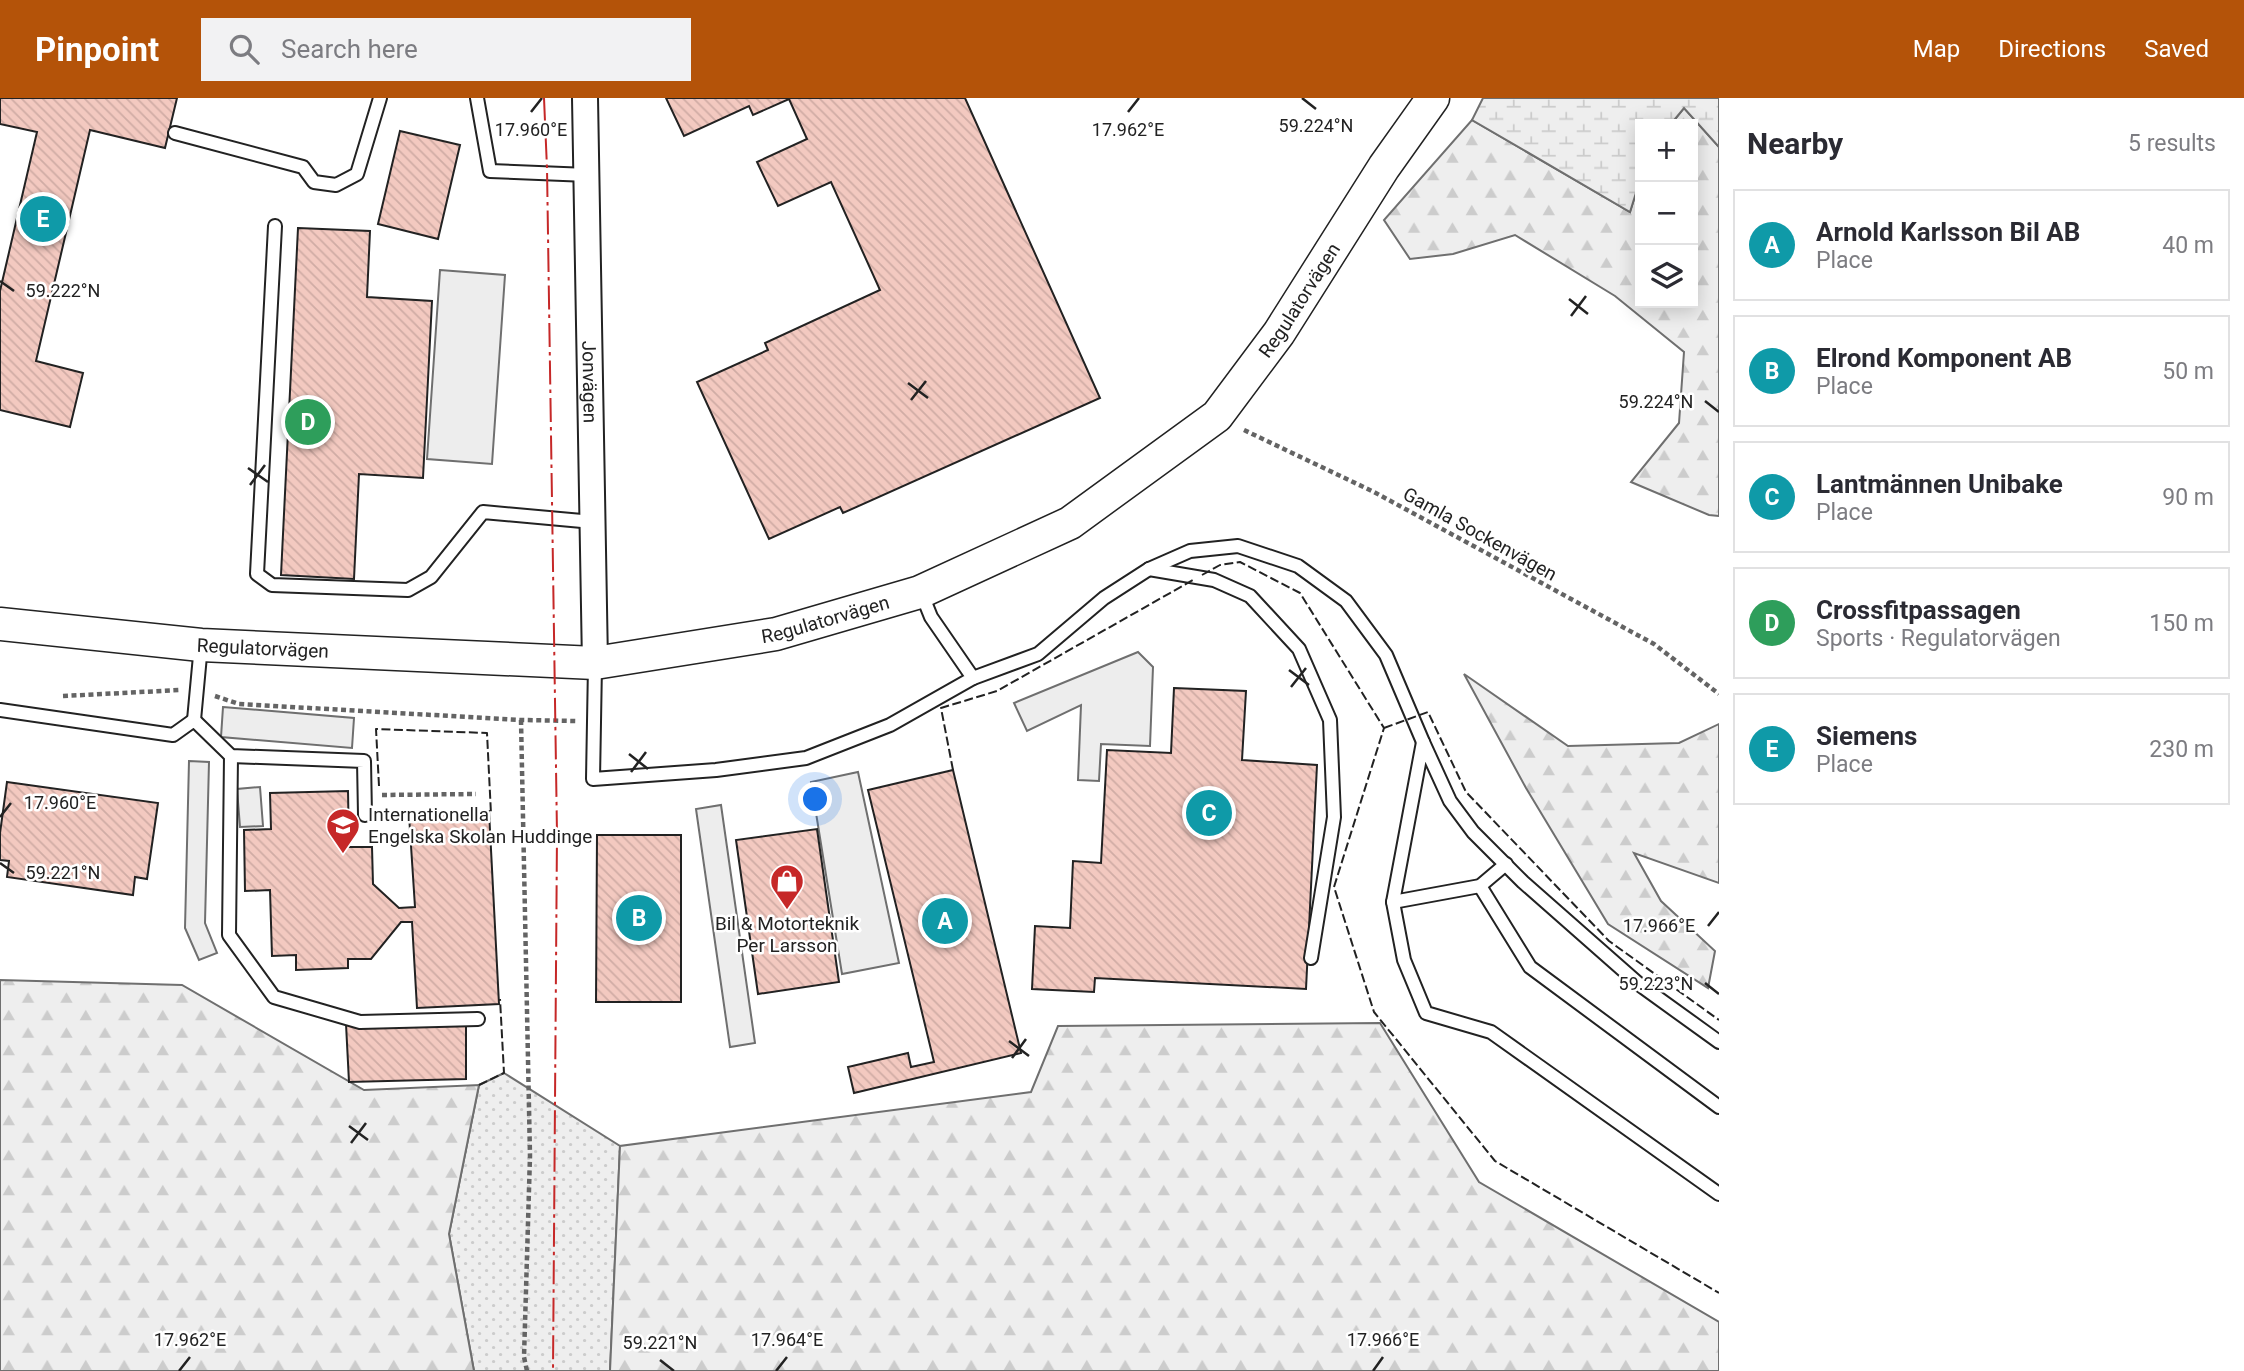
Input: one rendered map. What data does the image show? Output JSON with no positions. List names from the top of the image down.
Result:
{
  "streets": {
    "street": ["Regulatorvägen", "Jonvägen"],
    "path": ["Gamla Sockenvägen"]
  },
  "crossings": [
    ["Regulatorvägen", "Jonvägen"],
    ["Regulatorvägen", "Gamla Sockenvägen"]
  ],
  "places": {
    "school or university": ["Internationella Engelska Skolan Huddinge"],
    "shop": ["Bil & Motorteknik Per Larsson"]
  },
  "page": {
    "header": "Pinpoint",
    "search": "Search here",
    "nav": ["Map", "Directions", "Saved"],
    "heading": ["Nearby", "5 results"],
    "map_buttons": ["+", "−"],
    "list": [
      {
        "mark": "A",
        "name": "Arnold Karlsson Bil AB",
        "note": "Place",
        "value": "40 m"
      },
      {
        "mark": "B",
        "name": "Elrond Komponent AB",
        "note": "Place",
        "value": "50 m"
      },
      {
        "mark": "C",
        "name": "Lantmännen Unibake",
        "note": "Place",
        "value": "90 m"
      },
      {
        "mark": "D",
        "name": "Crossfitpassagen",
        "note": "Sports · Regulatorvägen",
        "value": "150 m"
      },
      {
        "mark": "E",
        "name": "Siemens",
        "note": "Place",
        "value": "230 m"
      }
    ],
    "pins": [
      "E",
      "D",
      "C",
      "B",
      "A"
    ]
  },
  "coordinates": [
    "59.224°N",
    "17.960°E",
    "17.962°E",
    "59.222°N",
    "59.221°N",
    "17.966°E",
    "59.223°N",
    "17.964°E"
  ]
}
